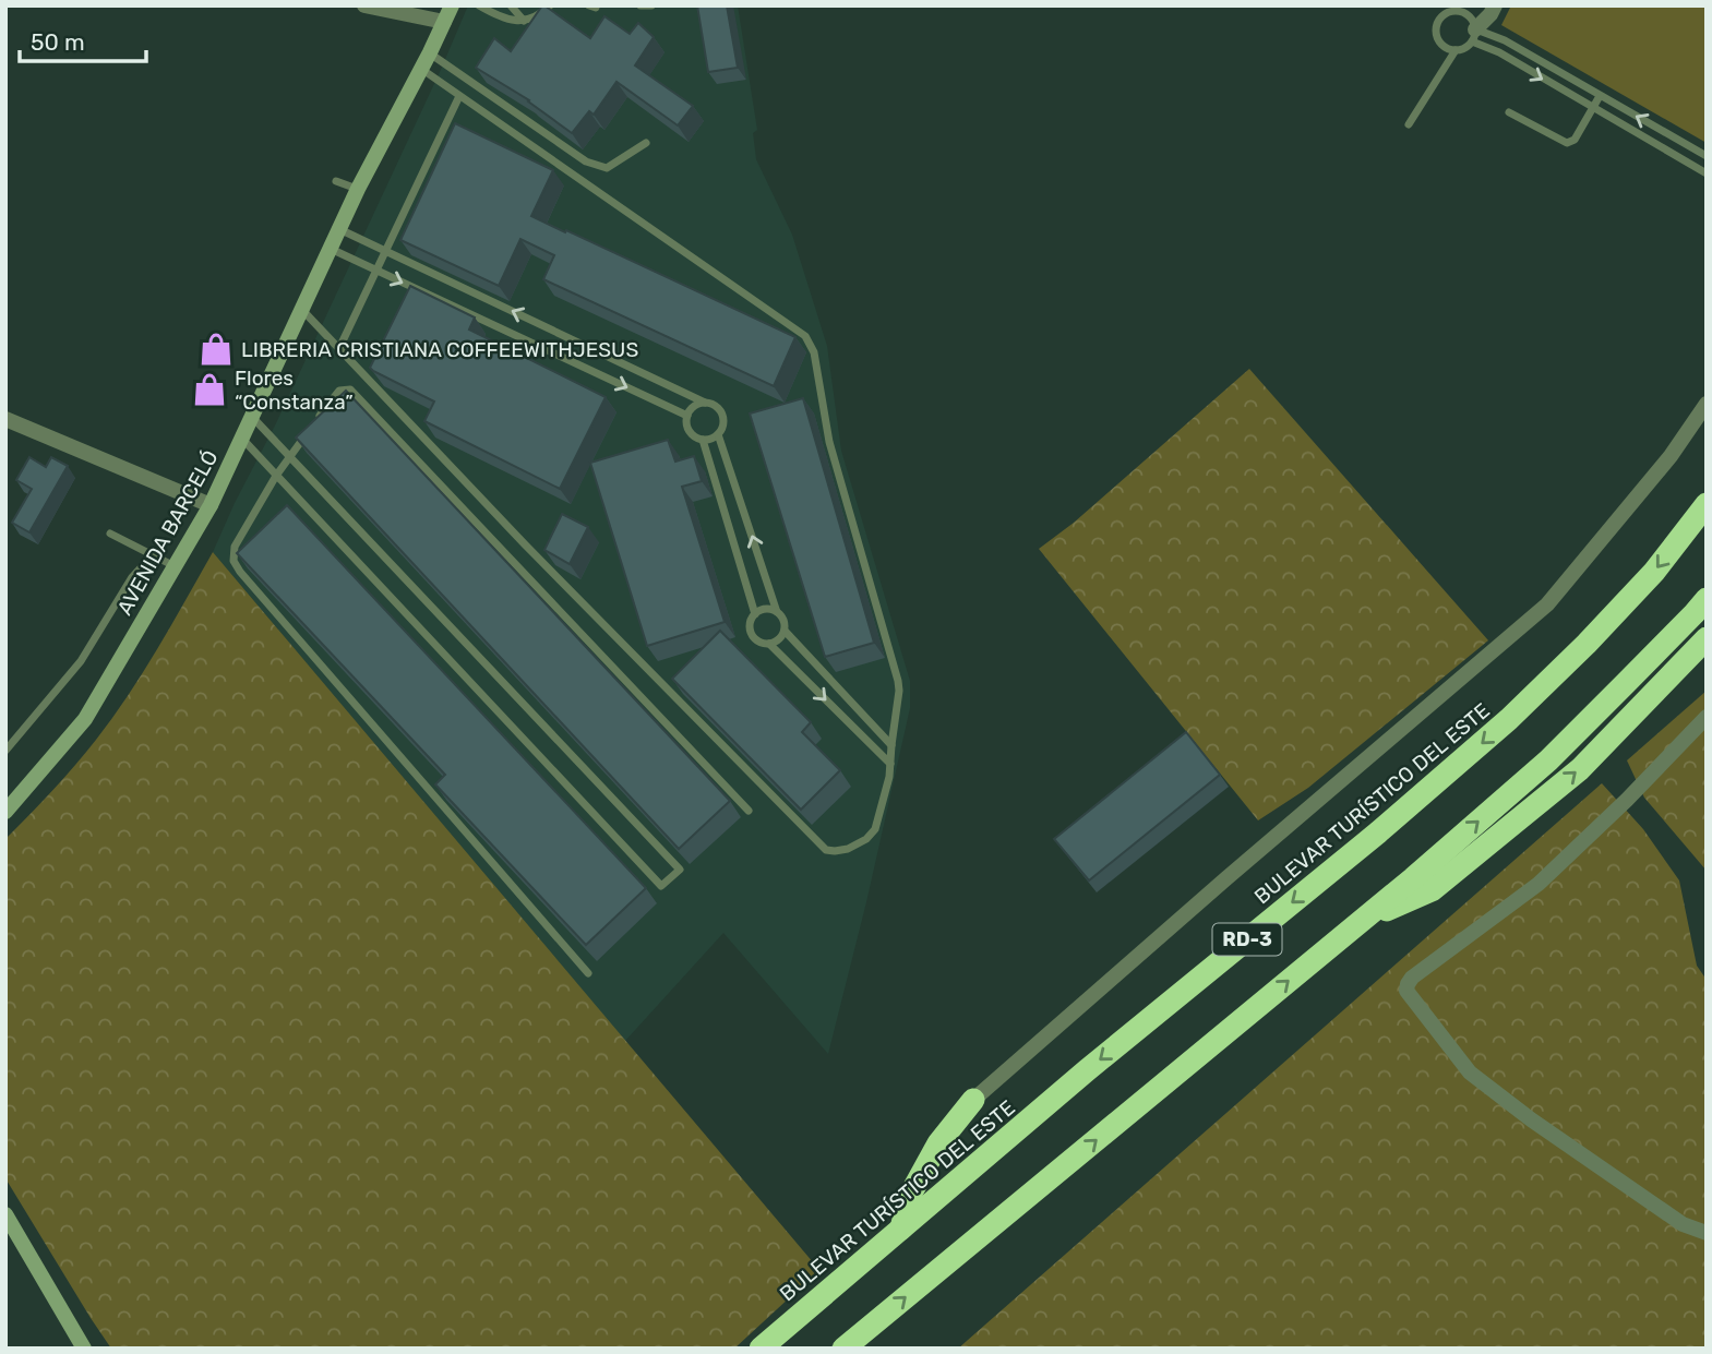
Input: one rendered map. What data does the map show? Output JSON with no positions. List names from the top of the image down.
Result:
{
  "streets": {
    "highway": ["BULEVAR TURÍSTICO DEL ESTE", "RD-3"],
    "street": ["AVENIDA BARCELÓ"]
  },
  "places": {
    "shop": ["LIBRERIA CRISTIANA COFFEEWITHJESUS", "Flores “Constanza”"]
  },
  "scale_bar": "50 m"
}
